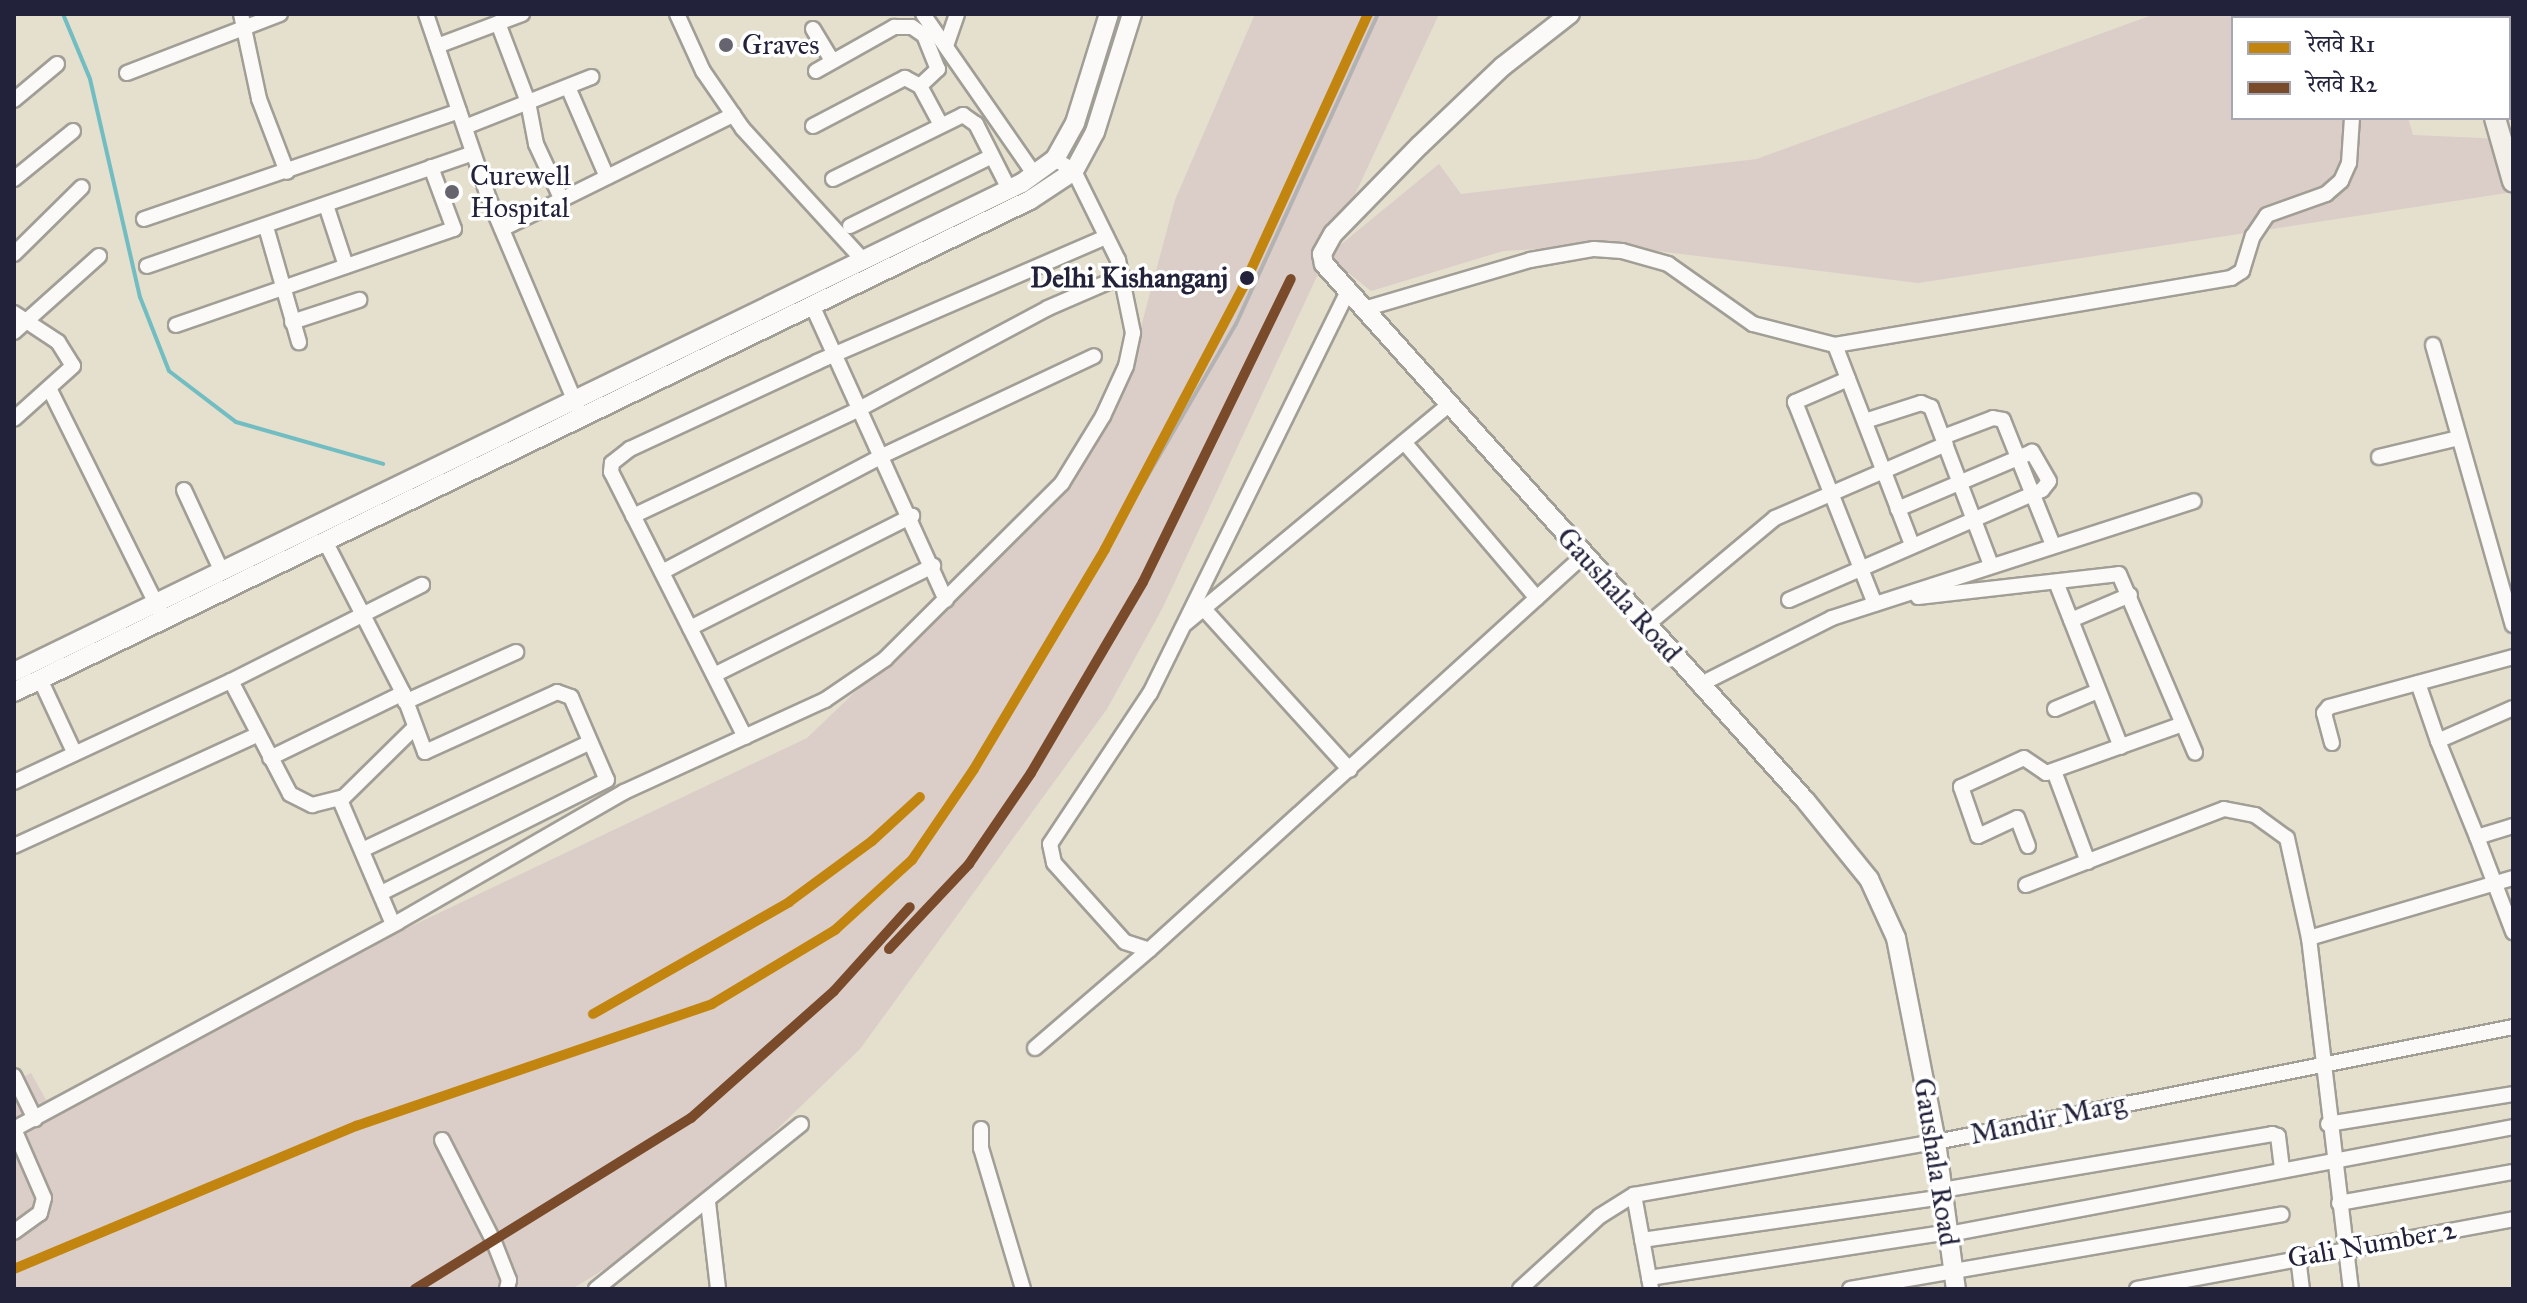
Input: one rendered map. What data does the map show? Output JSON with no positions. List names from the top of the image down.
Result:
{
  "streets": {
    "street": ["Gaushala Road", "Mandir Marg", "Gali Number 2"]
  },
  "crossings": [
    ["Gaushala Road", "Mandir Marg"]
  ],
  "places": ["Graves", "Curewell Hospital", "Delhi Kishanganj"],
  "lines": ["rail line R1", "rail line R2"],
  "legend": ["रेलवे R1", "रेलवे R2"]
}
